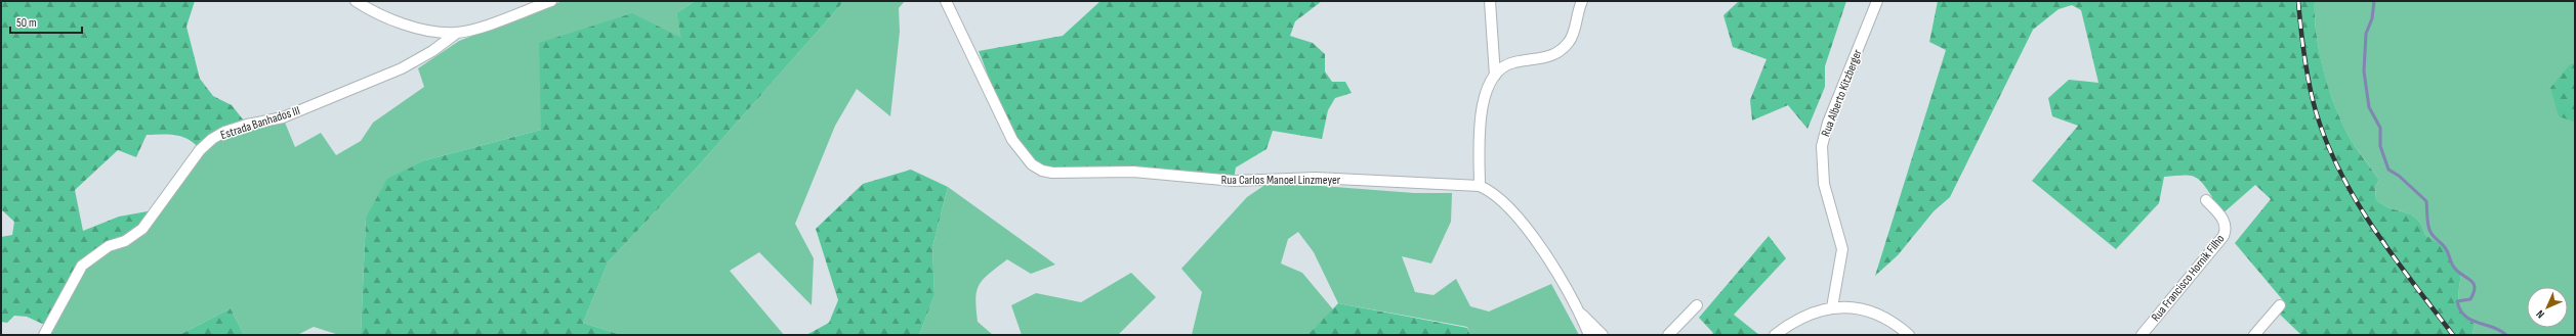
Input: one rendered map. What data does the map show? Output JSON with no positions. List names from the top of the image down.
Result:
{
  "streets": {
    "street": [
      "Rua Alberto Kitzberger",
      "Estrada Banhados III",
      "Rua Carlos Manoel Linzmeyer",
      "Rua Francisco Hornik Filho"
    ]
  },
  "scale_bar": "50 m",
  "north": "bottom left"
}
